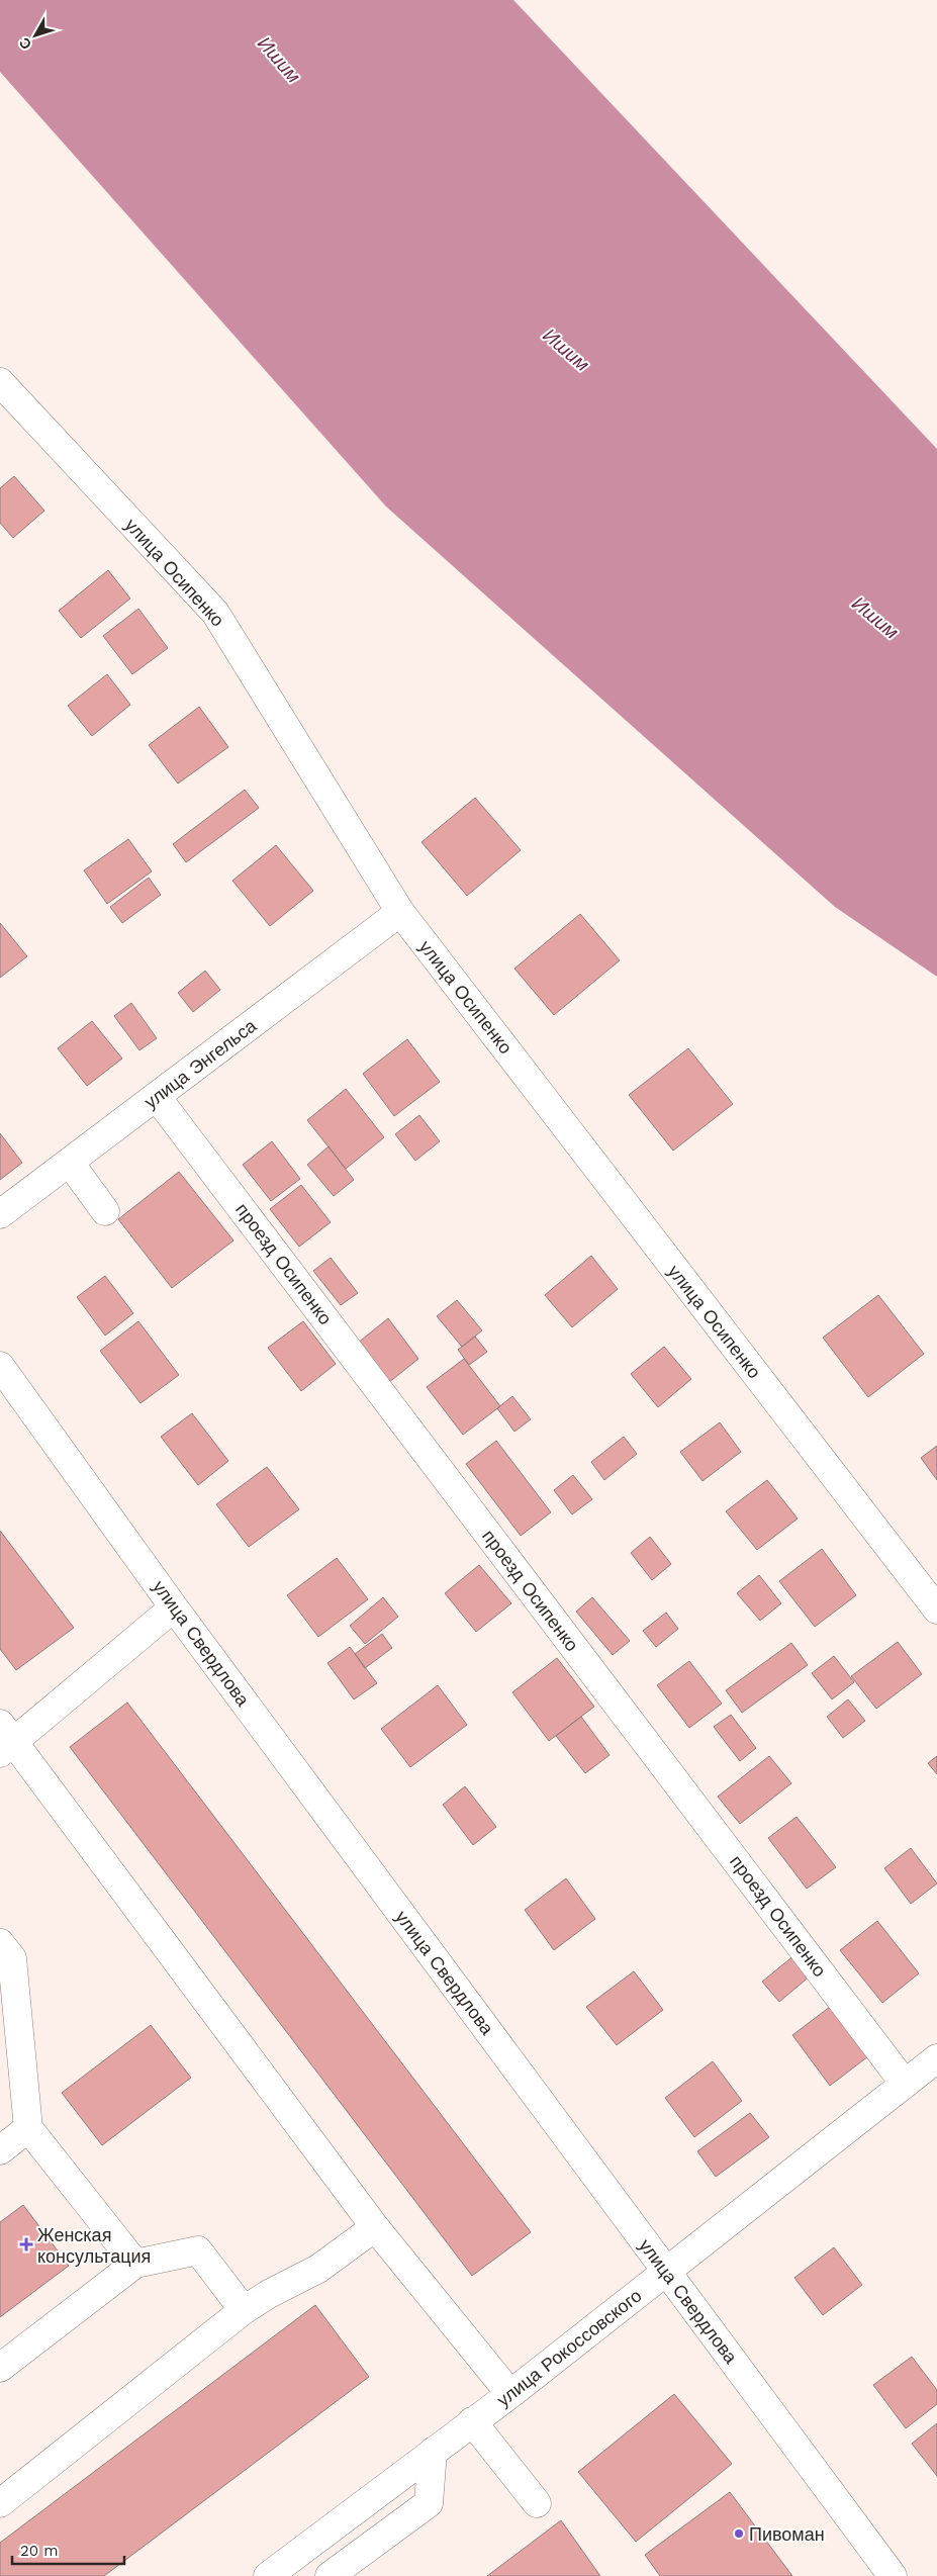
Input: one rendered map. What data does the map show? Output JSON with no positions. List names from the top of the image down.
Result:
{
  "streets": {
    "street": [
      "улица Осипенко",
      "улица Энгельса",
      "проезд Осипенко",
      "улица Свердлова",
      "улица Рокоссовского"
    ]
  },
  "crossings": [
    ["улица Осипенко", "улица Энгельса"],
    ["улица Энгельса", "проезд Осипенко"],
    ["проезд Осипенко", "улица Рокоссовского"],
    ["улица Свердлова", "улица Рокоссовского"]
  ],
  "water": ["Ишим"],
  "places": {
    "health": ["Женская консультация"],
    "other": ["Пивоман"]
  },
  "scale_bar": "20 m",
  "north": "bottom left"
}
